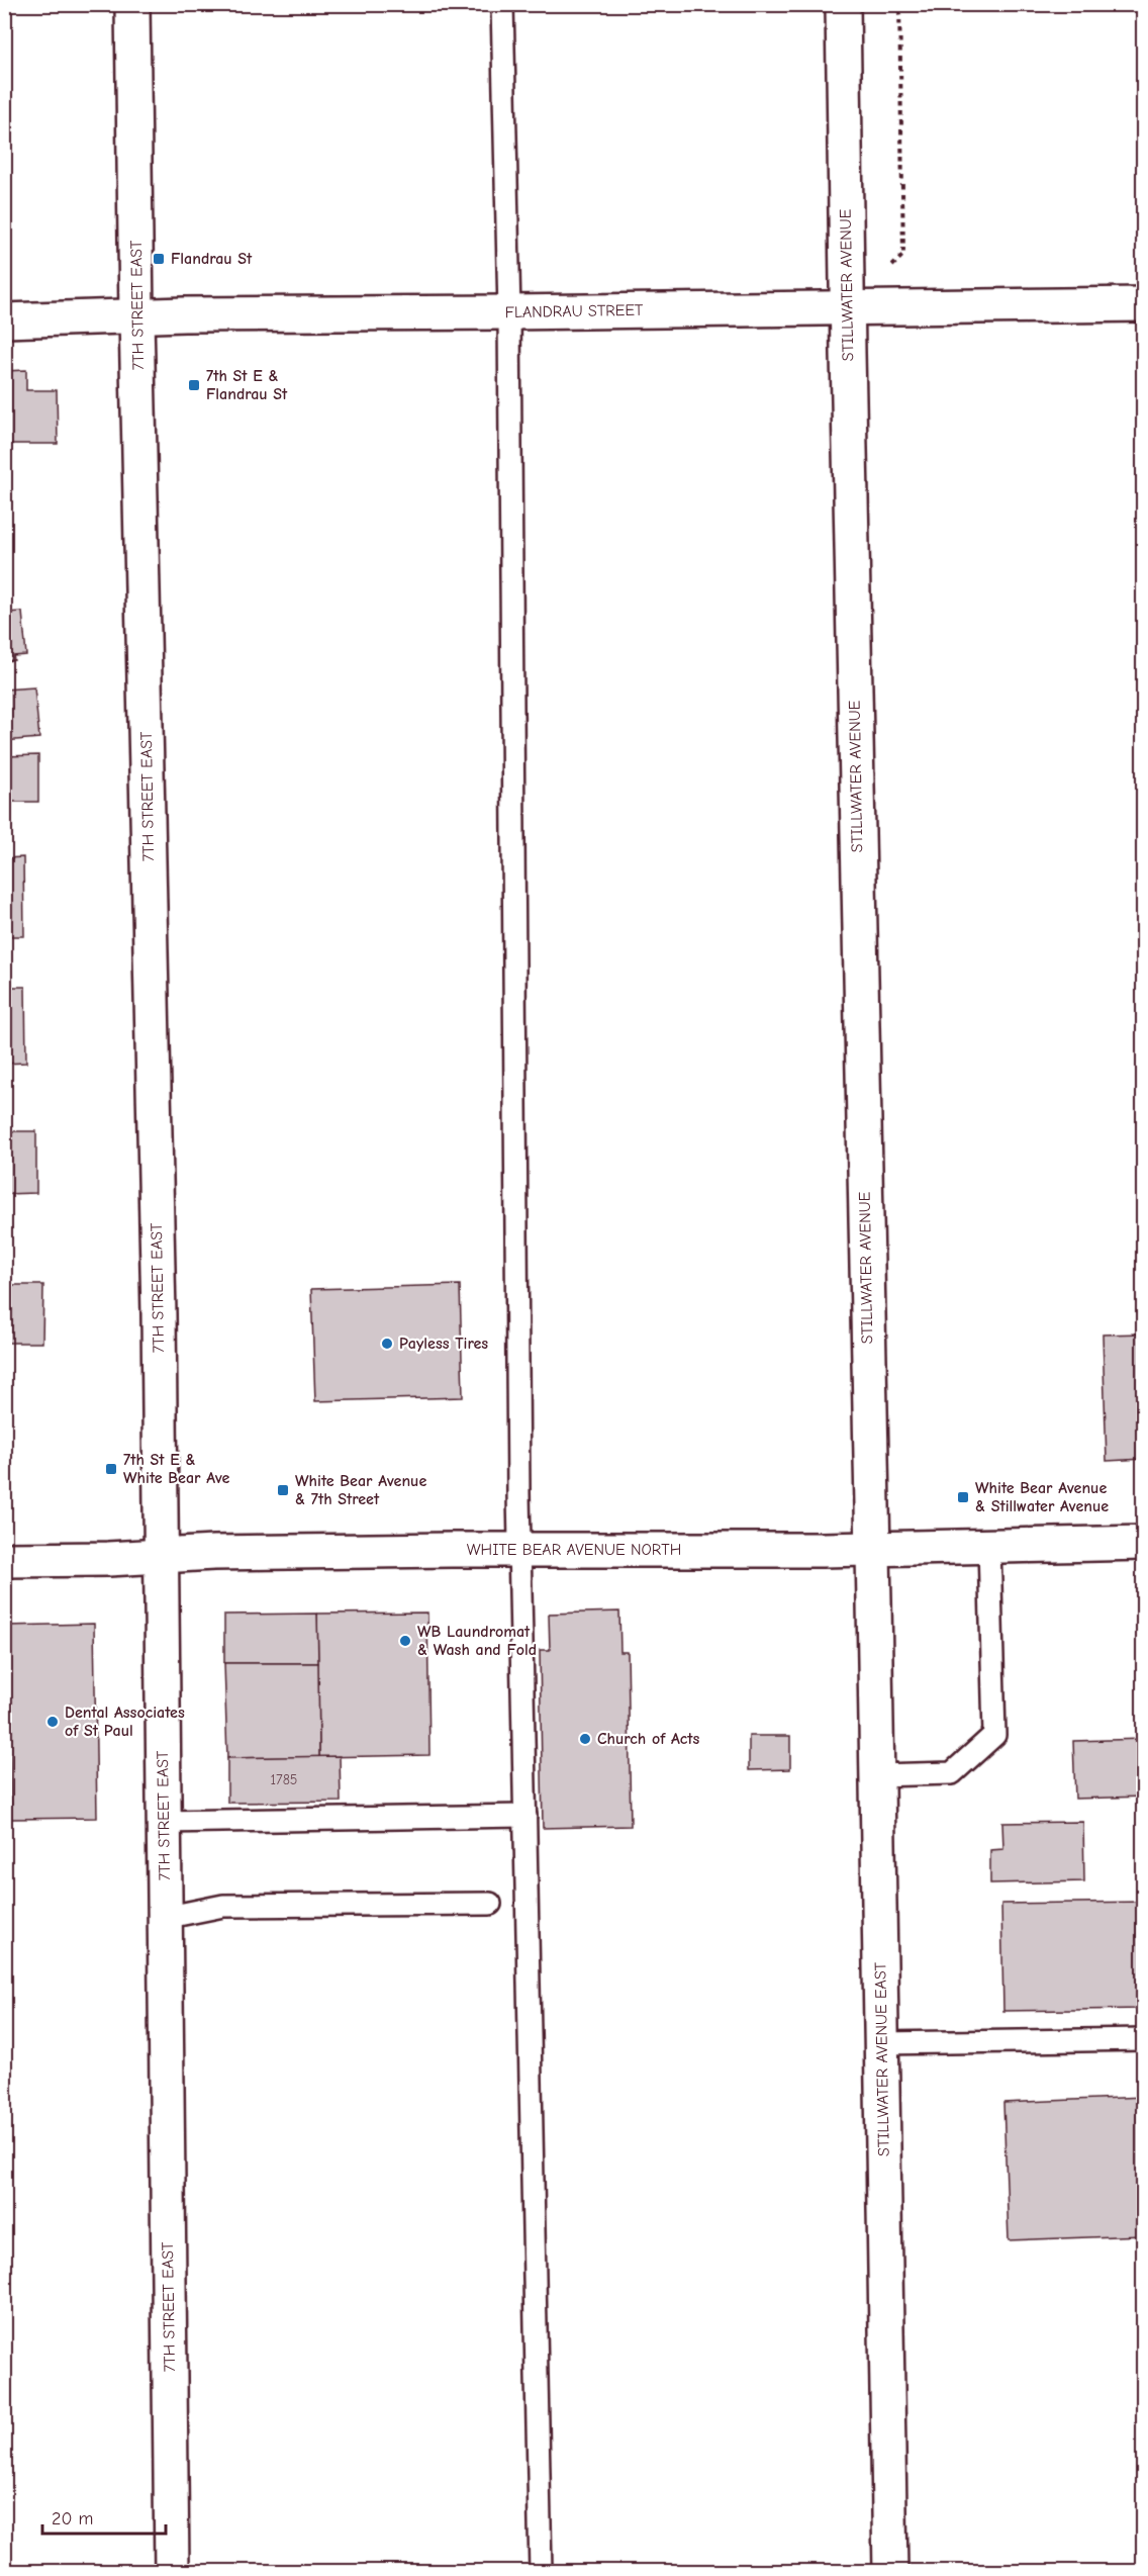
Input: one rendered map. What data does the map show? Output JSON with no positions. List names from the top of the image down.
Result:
{
  "streets": {
    "street": [
      "STILLWATER AVENUE",
      "7TH STREET EAST",
      "FLANDRAU STREET",
      "WHITE BEAR AVENUE NORTH",
      "STILLWATER AVENUE EAST"
    ]
  },
  "crossings": [
    ["STILLWATER AVENUE", "FLANDRAU STREET"],
    ["STILLWATER AVENUE", "WHITE BEAR AVENUE NORTH"],
    ["STILLWATER AVENUE", "STILLWATER AVENUE EAST"],
    ["7TH STREET EAST", "FLANDRAU STREET"],
    ["7TH STREET EAST", "WHITE BEAR AVENUE NORTH"],
    ["WHITE BEAR AVENUE NORTH", "STILLWATER AVENUE EAST"]
  ],
  "places": {
    "transit": [
      "Flandrau St",
      "7th St E & Flandrau St",
      "7th St E & White Bear Ave",
      "White Bear Avenue & 7th Street",
      "White Bear Avenue & Stillwater Avenue"
    ],
    "other": [
      "Payless Tires",
      "WB Laundromat & Wash and Fold",
      "Dental Associates of St Paul",
      "Church of Acts"
    ]
  },
  "house_numbers": ["1785"],
  "scale_bar": "20 m"
}
